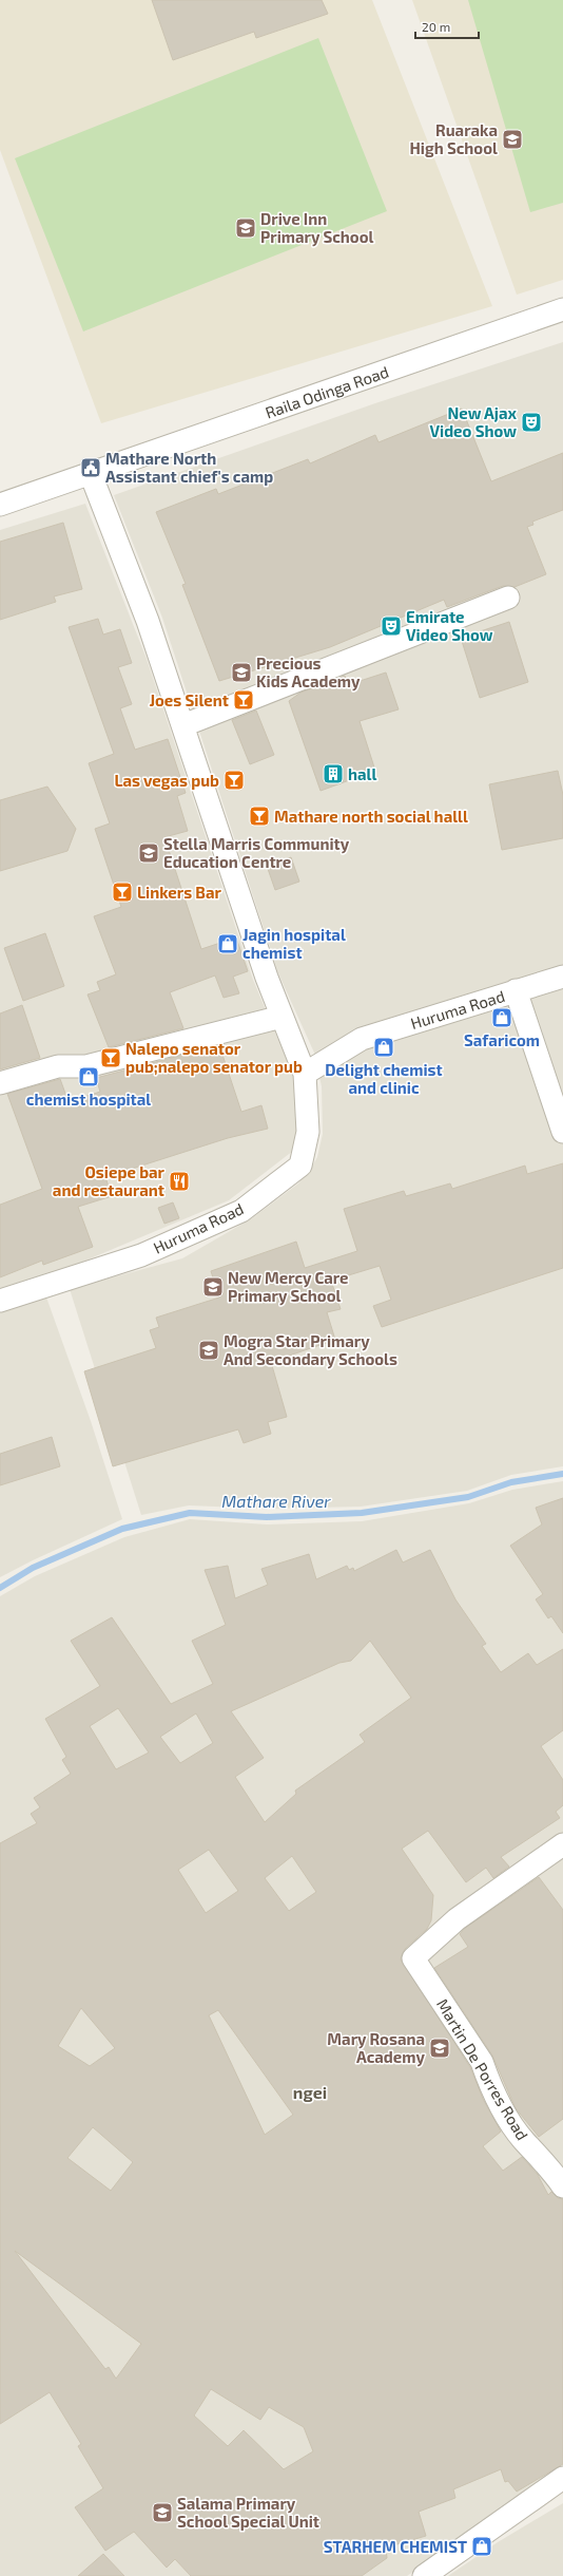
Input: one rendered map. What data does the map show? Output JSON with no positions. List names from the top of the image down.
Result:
{
  "streets": {
    "street": ["Raila Odinga Road", "Huruma Road", "Martin De Porres Road"]
  },
  "districts": ["ngei"],
  "water": ["Mathare River"],
  "places": {
    "school or university": [
      "Ruaraka High School",
      "Drive Inn Primary School",
      "Precious Kids Academy",
      "Stella Marris Community Education Centre",
      "New Mercy Care Primary School",
      "Mogra Star Primary And Secondary Schools",
      "Mary Rosana Academy",
      "Salama Primary School Special Unit"
    ],
    "theatre": ["New Ajax Video Show", "Emirate Video Show"],
    "public building": ["Mathare North Assistant chief's camp"],
    "bar": [
      "Joes Silent",
      "Las vegas pub",
      "Mathare north social halll",
      "Linkers Bar",
      "Nalepo senator pub;nalepo senator pub"
    ],
    "building": ["hall"],
    "shop": [
      "Jagin hospital chemist",
      "Safaricom",
      "Delight chemist and clinic",
      "chemist hospital",
      "STARHEM CHEMIST"
    ],
    "restaurant": ["Osiepe bar and restaurant"]
  },
  "scale_bar": "20 m"
}
